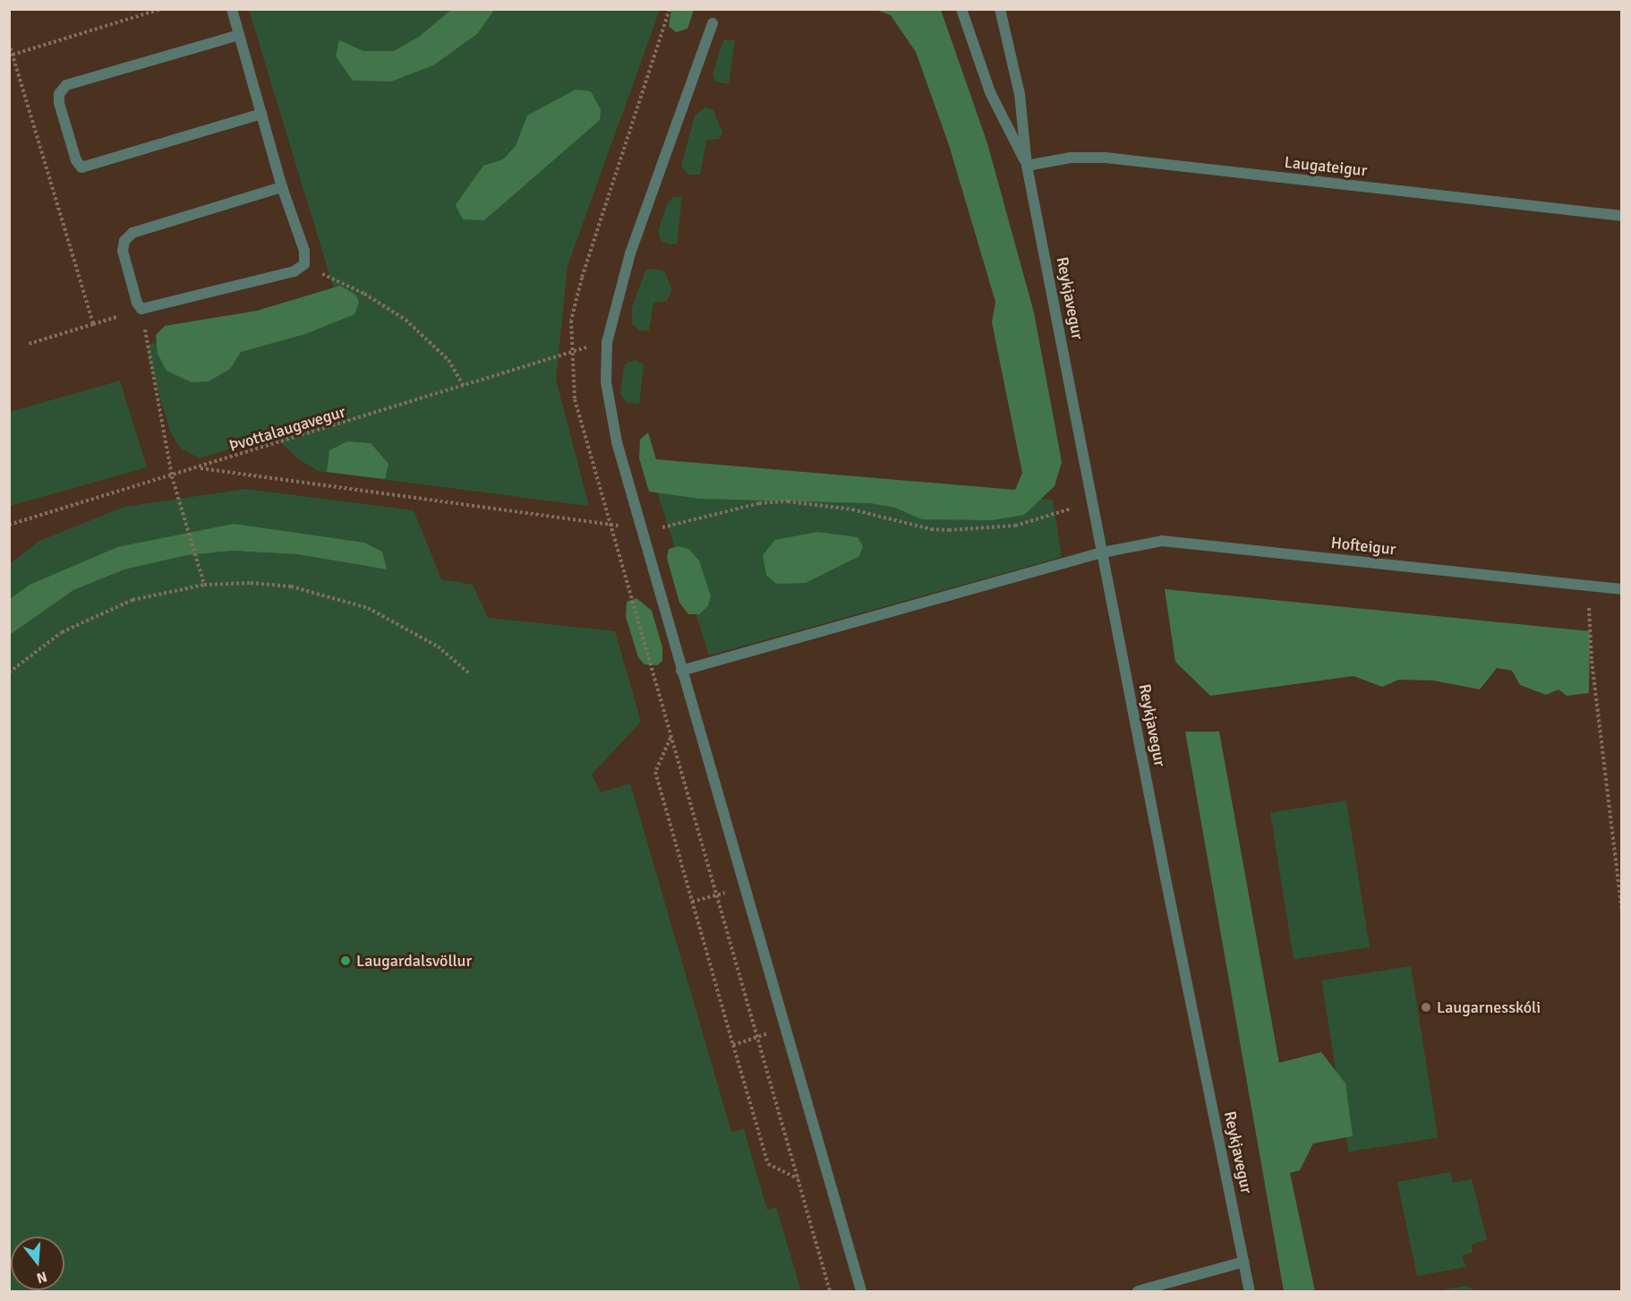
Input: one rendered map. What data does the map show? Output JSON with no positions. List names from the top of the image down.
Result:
{
  "streets": {
    "street": ["Laugateigur", "Reykjavegur", "Hofteigur"],
    "path": ["Þvottalaugavegur"]
  },
  "crossings": [
    ["Laugateigur", "Reykjavegur"],
    ["Reykjavegur", "Hofteigur"]
  ],
  "places": ["Laugardalsvöllur", "Laugarnesskóli"],
  "north": "bottom"
}
